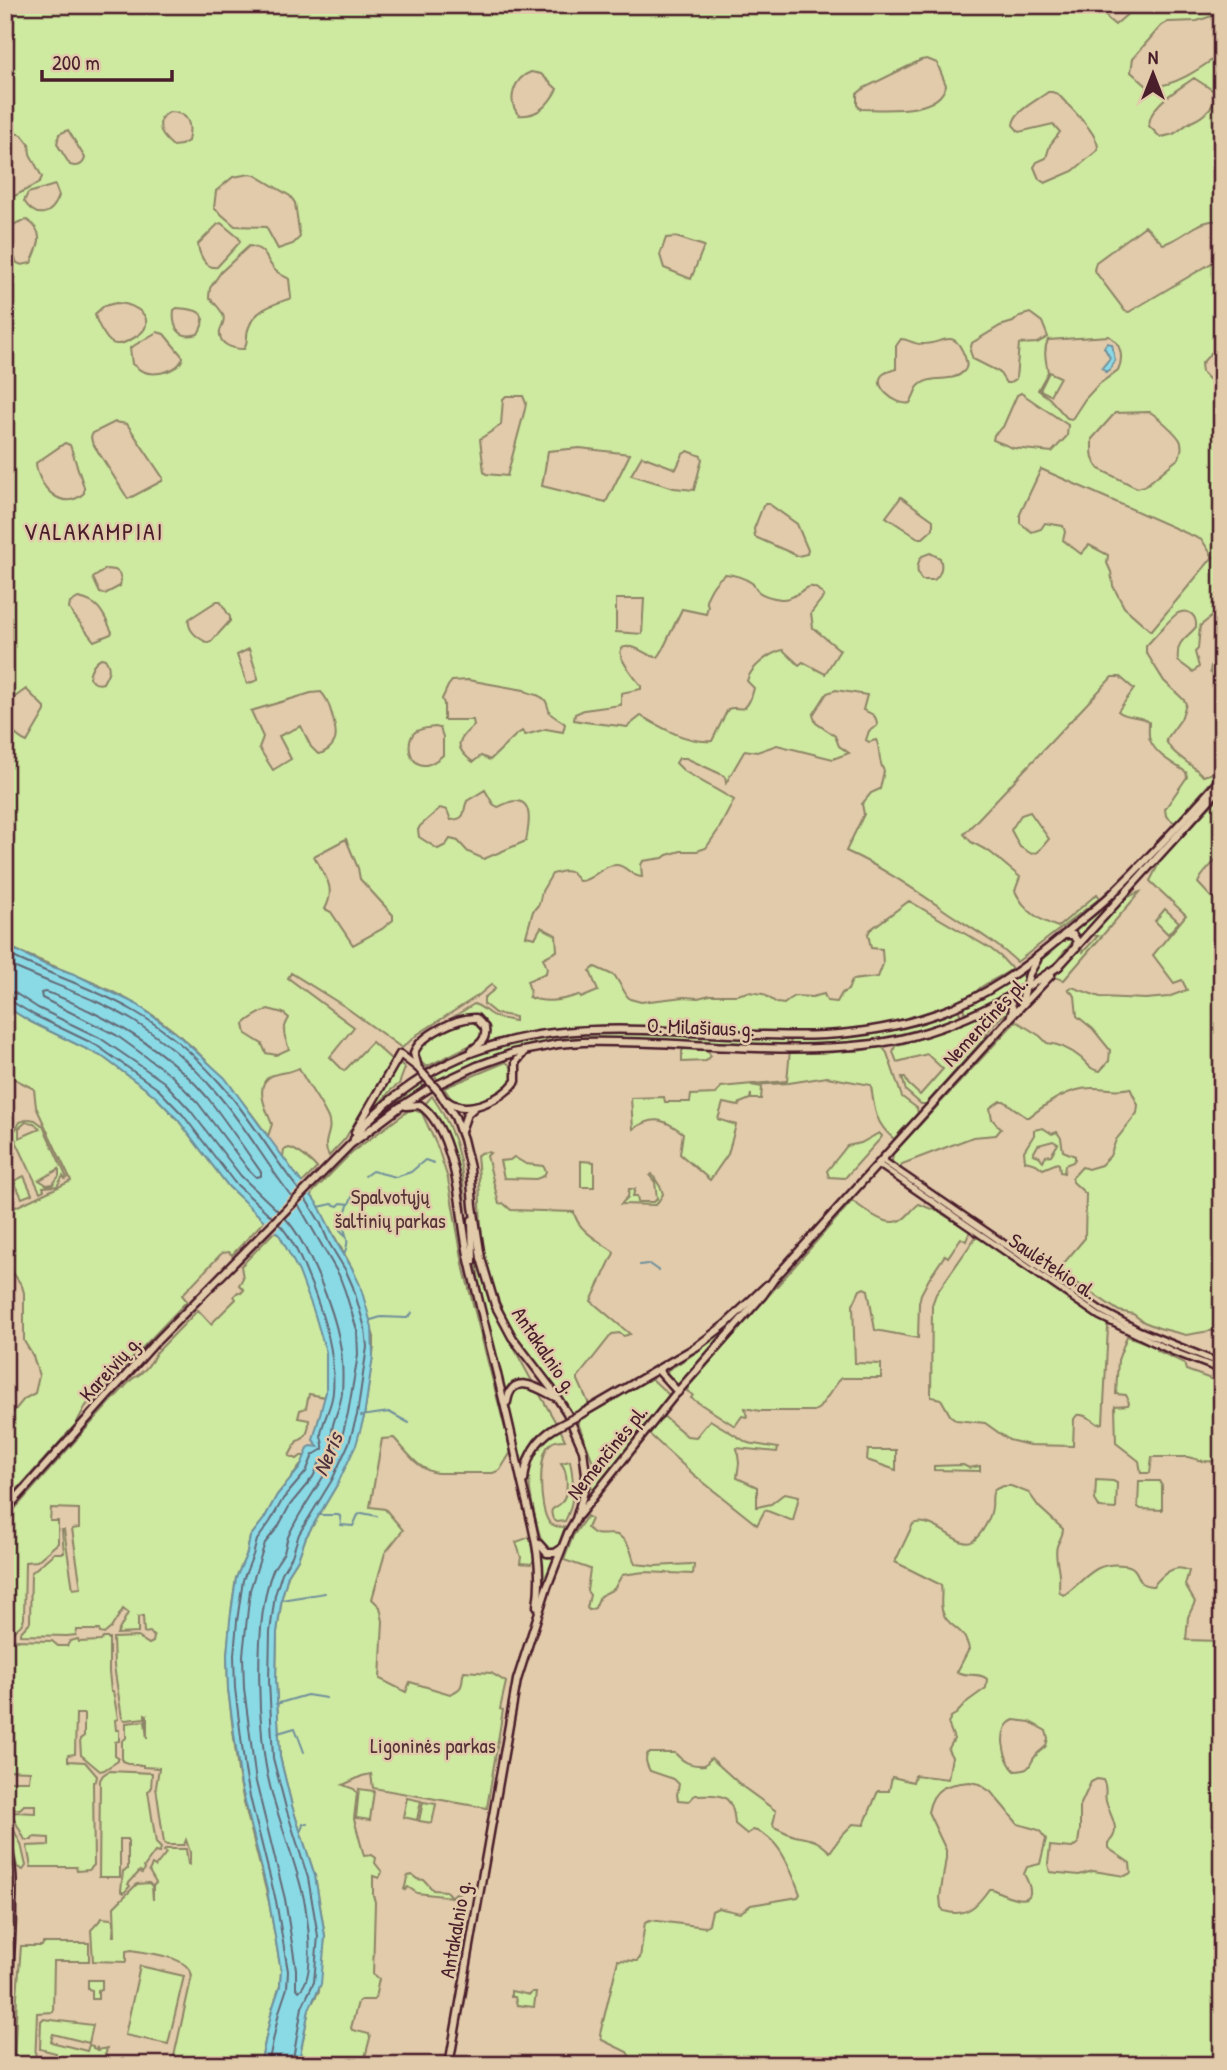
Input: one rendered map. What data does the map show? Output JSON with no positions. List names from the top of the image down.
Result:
{
  "streets": {
    "main road": [
      "Nemenčinės pl.",
      "O. Milašiaus g.",
      "Saulėtekio al.",
      "Antakalnio g.",
      "Kareivių g."
    ]
  },
  "crossings": [
    ["Nemenčinės pl.", "O. Milašiaus g."],
    ["Nemenčinės pl.", "Saulėtekio al."],
    ["Nemenčinės pl.", "Antakalnio g."],
    ["O. Milašiaus g.", "Antakalnio g."],
    ["O. Milašiaus g.", "Kareivių g."]
  ],
  "districts": ["VALAKAMPIAI"],
  "water": ["Neris"],
  "parks": ["Spalvotųjų šaltinių parkas", "Ligoninės parkas"],
  "scale_bar": "200 m",
  "north": "top"
}
